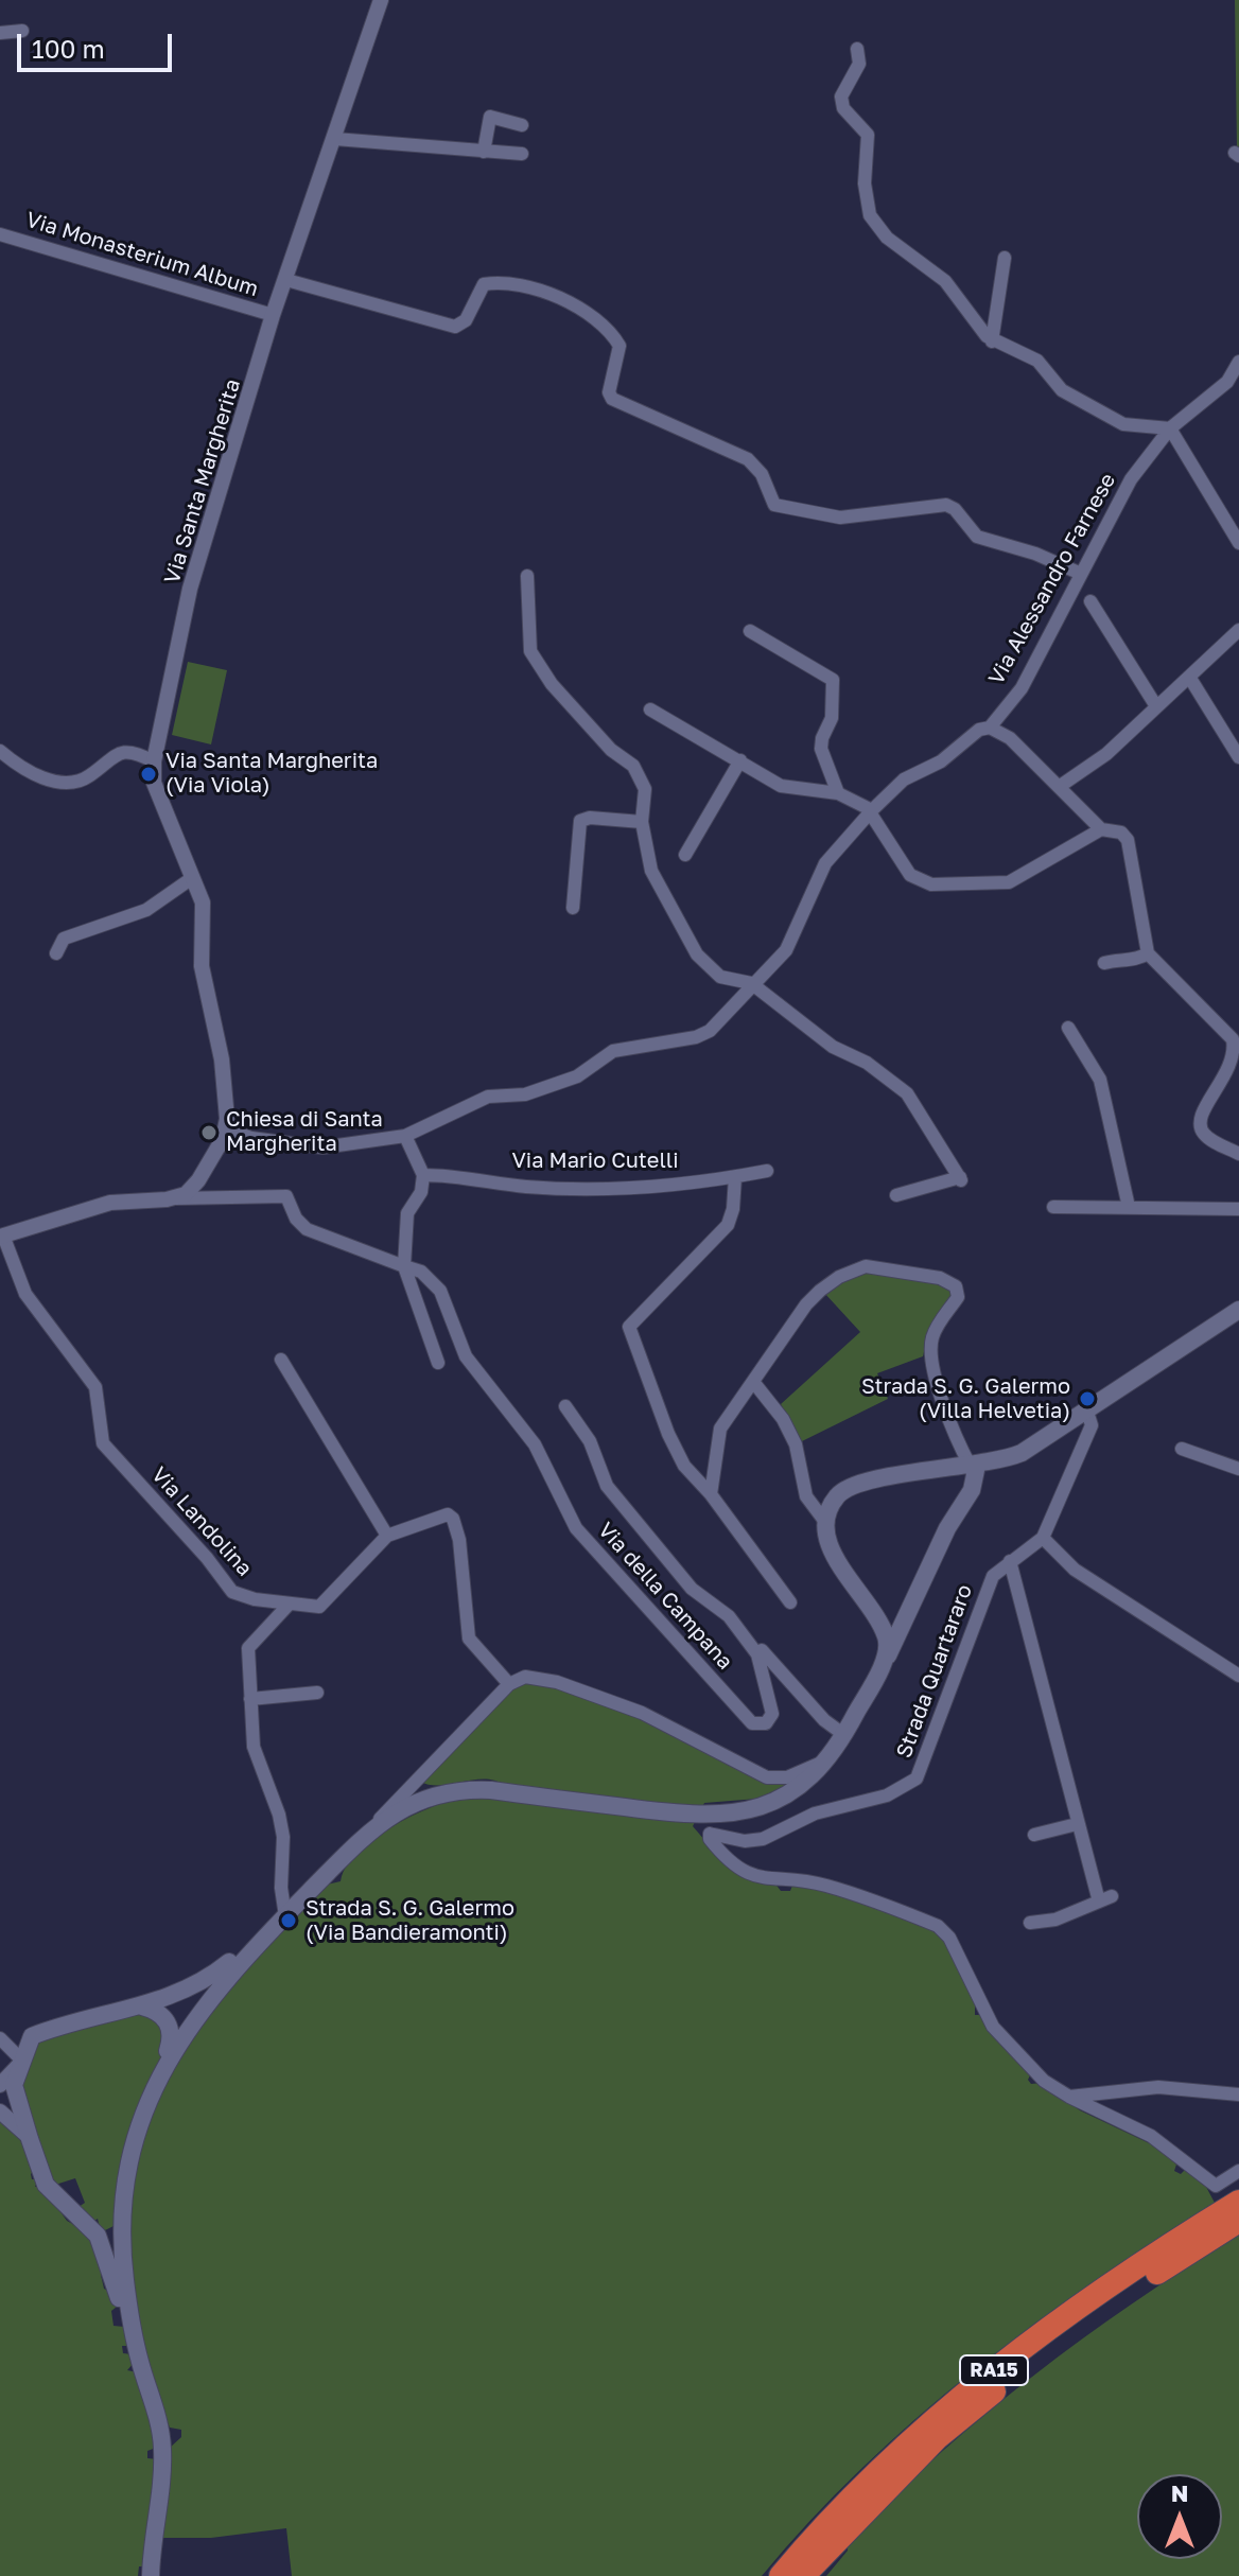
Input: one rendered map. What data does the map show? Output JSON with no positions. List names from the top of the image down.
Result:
{
  "streets": {
    "highway": ["RA15"],
    "street": [
      "Via Monasterium Album",
      "Via Santa Margherita",
      "Via Alessandro Farnese",
      "Via Mario Cutelli",
      "Via Landolina",
      "Via della Campana",
      "Strada Quartararo"
    ]
  },
  "crossings": [
    ["Via Monasterium Album", "Via Santa Margherita"],
    ["Via Santa Margherita", "Via Alessandro Farnese"]
  ],
  "places": [
    "Via Santa Margherita (Via Viola)",
    "Chiesa di Santa Margherita",
    "Strada S. G. Galermo (Villa Helvetia)",
    "Strada S. G. Galermo (Via Bandieramonti)"
  ],
  "scale_bar": "100 m",
  "north": "top"
}
